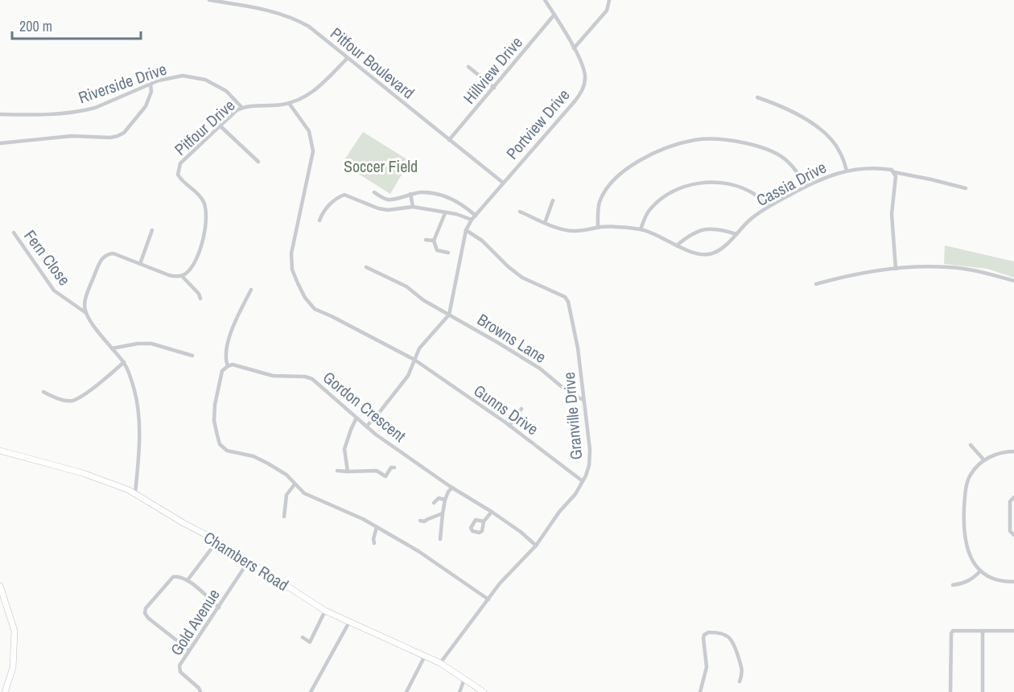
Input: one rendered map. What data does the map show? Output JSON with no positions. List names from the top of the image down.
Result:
{
  "streets": {
    "street": [
      "Pitfour Boulevard",
      "Hillview Drive",
      "Riverside Drive",
      "Portview Drive",
      "Pitfour Drive",
      "Cassia Drive",
      "Fern Close",
      "Browns Lane",
      "Gordon Crescent",
      "Gunns Drive",
      "Granville Drive",
      "Chambers Road",
      "Gold Avenue"
    ]
  },
  "crossings": [
    ["Pitfour Boulevard", "Hillview Drive"],
    ["Pitfour Boulevard", "Portview Drive"],
    ["Pitfour Boulevard", "Pitfour Drive"],
    ["Hillview Drive", "Portview Drive"],
    ["Riverside Drive", "Pitfour Drive"],
    ["Portview Drive", "Browns Lane"],
    ["Portview Drive", "Granville Drive"],
    ["Pitfour Drive", "Gunns Drive"],
    ["Browns Lane", "Granville Drive"],
    ["Gordon Crescent", "Granville Drive"],
    ["Gunns Drive", "Granville Drive"],
    ["Granville Drive", "Chambers Road"],
    ["Chambers Road", "Gold Avenue"]
  ],
  "parks": ["Soccer Field"],
  "scale_bar": "200 m"
}
